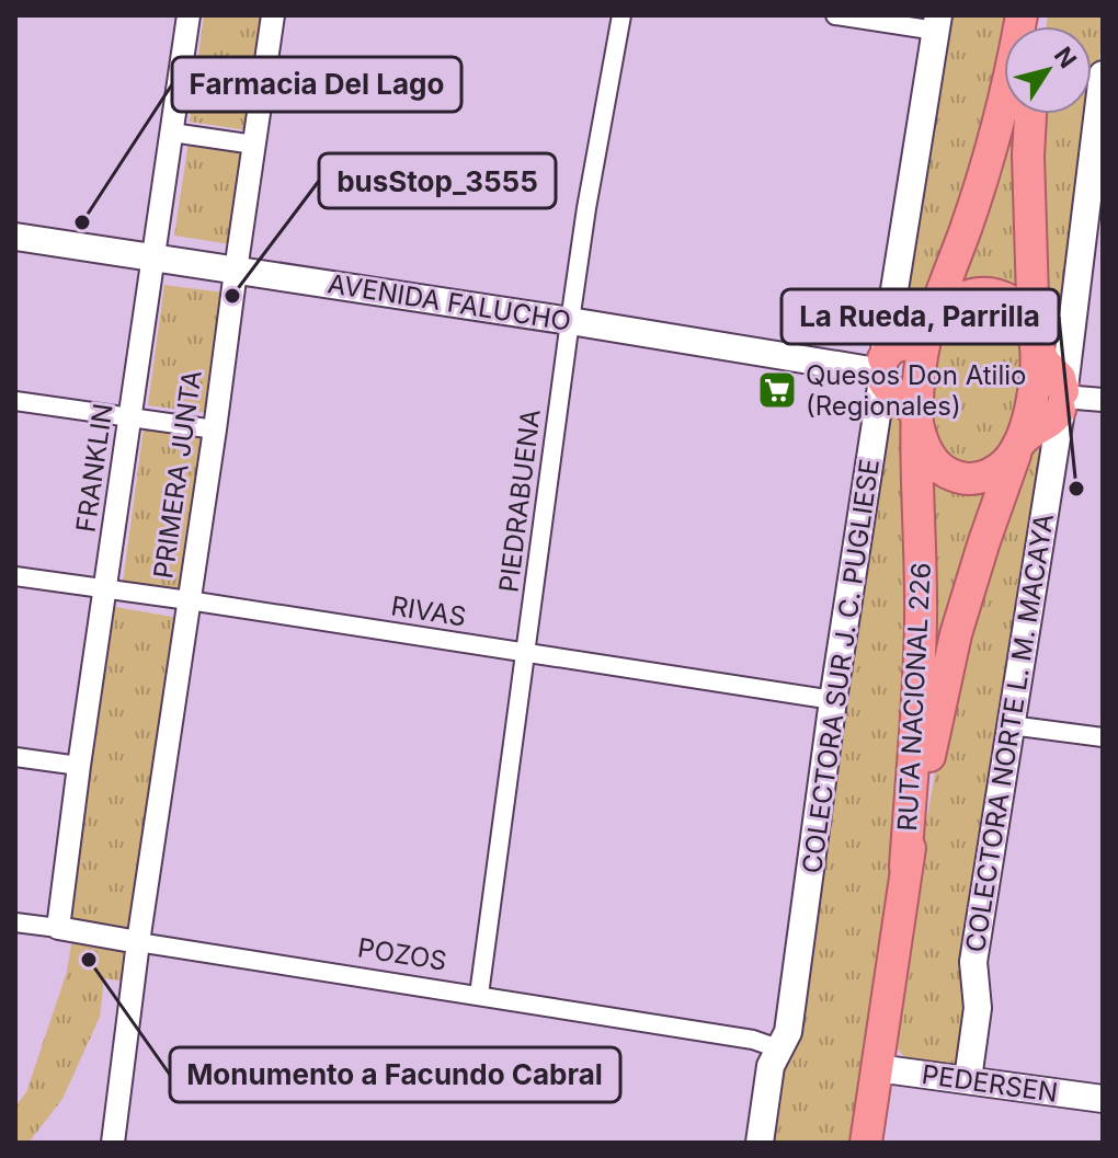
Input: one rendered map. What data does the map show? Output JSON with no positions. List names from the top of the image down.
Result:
{
  "streets": {
    "highway": ["RUTA NACIONAL 226"],
    "main road": [
      "AVENIDA FALUCHO",
      "COLECTORA SUR J. C. PUGLIESE",
      "COLECTORA NORTE L. M. MACAYA",
      "PEDERSEN"
    ],
    "street": [
      "FRANKLIN",
      "PRIMERA JUNTA",
      "PIEDRABUENA",
      "RIVAS",
      "POZOS"
    ]
  },
  "crossings": [
    ["AVENIDA FALUCHO", "FRANKLIN"],
    ["AVENIDA FALUCHO", "PRIMERA JUNTA"],
    ["AVENIDA FALUCHO", "PIEDRABUENA"],
    ["AVENIDA FALUCHO", "COLECTORA SUR J. C. PUGLIESE"],
    ["FRANKLIN", "RIVAS"],
    ["FRANKLIN", "POZOS"],
    ["PRIMERA JUNTA", "RIVAS"],
    ["PRIMERA JUNTA", "POZOS"],
    ["PIEDRABUENA", "RIVAS"],
    ["PIEDRABUENA", "POZOS"],
    ["RIVAS", "COLECTORA SUR J. C. PUGLIESE"],
    ["COLECTORA SUR J. C. PUGLIESE", "POZOS"],
    ["RUTA NACIONAL 226", "PEDERSEN"],
    ["COLECTORA NORTE L. M. MACAYA", "PEDERSEN"]
  ],
  "places": {
    "other": [
      "Farmacia Del Lago",
      "busStop_3555",
      "La Rueda, Parrilla",
      "Monumento a Facundo Cabral"
    ],
    "supermarket": ["Quesos Don Atilio (Regionales)"]
  },
  "north": "top right"
}
